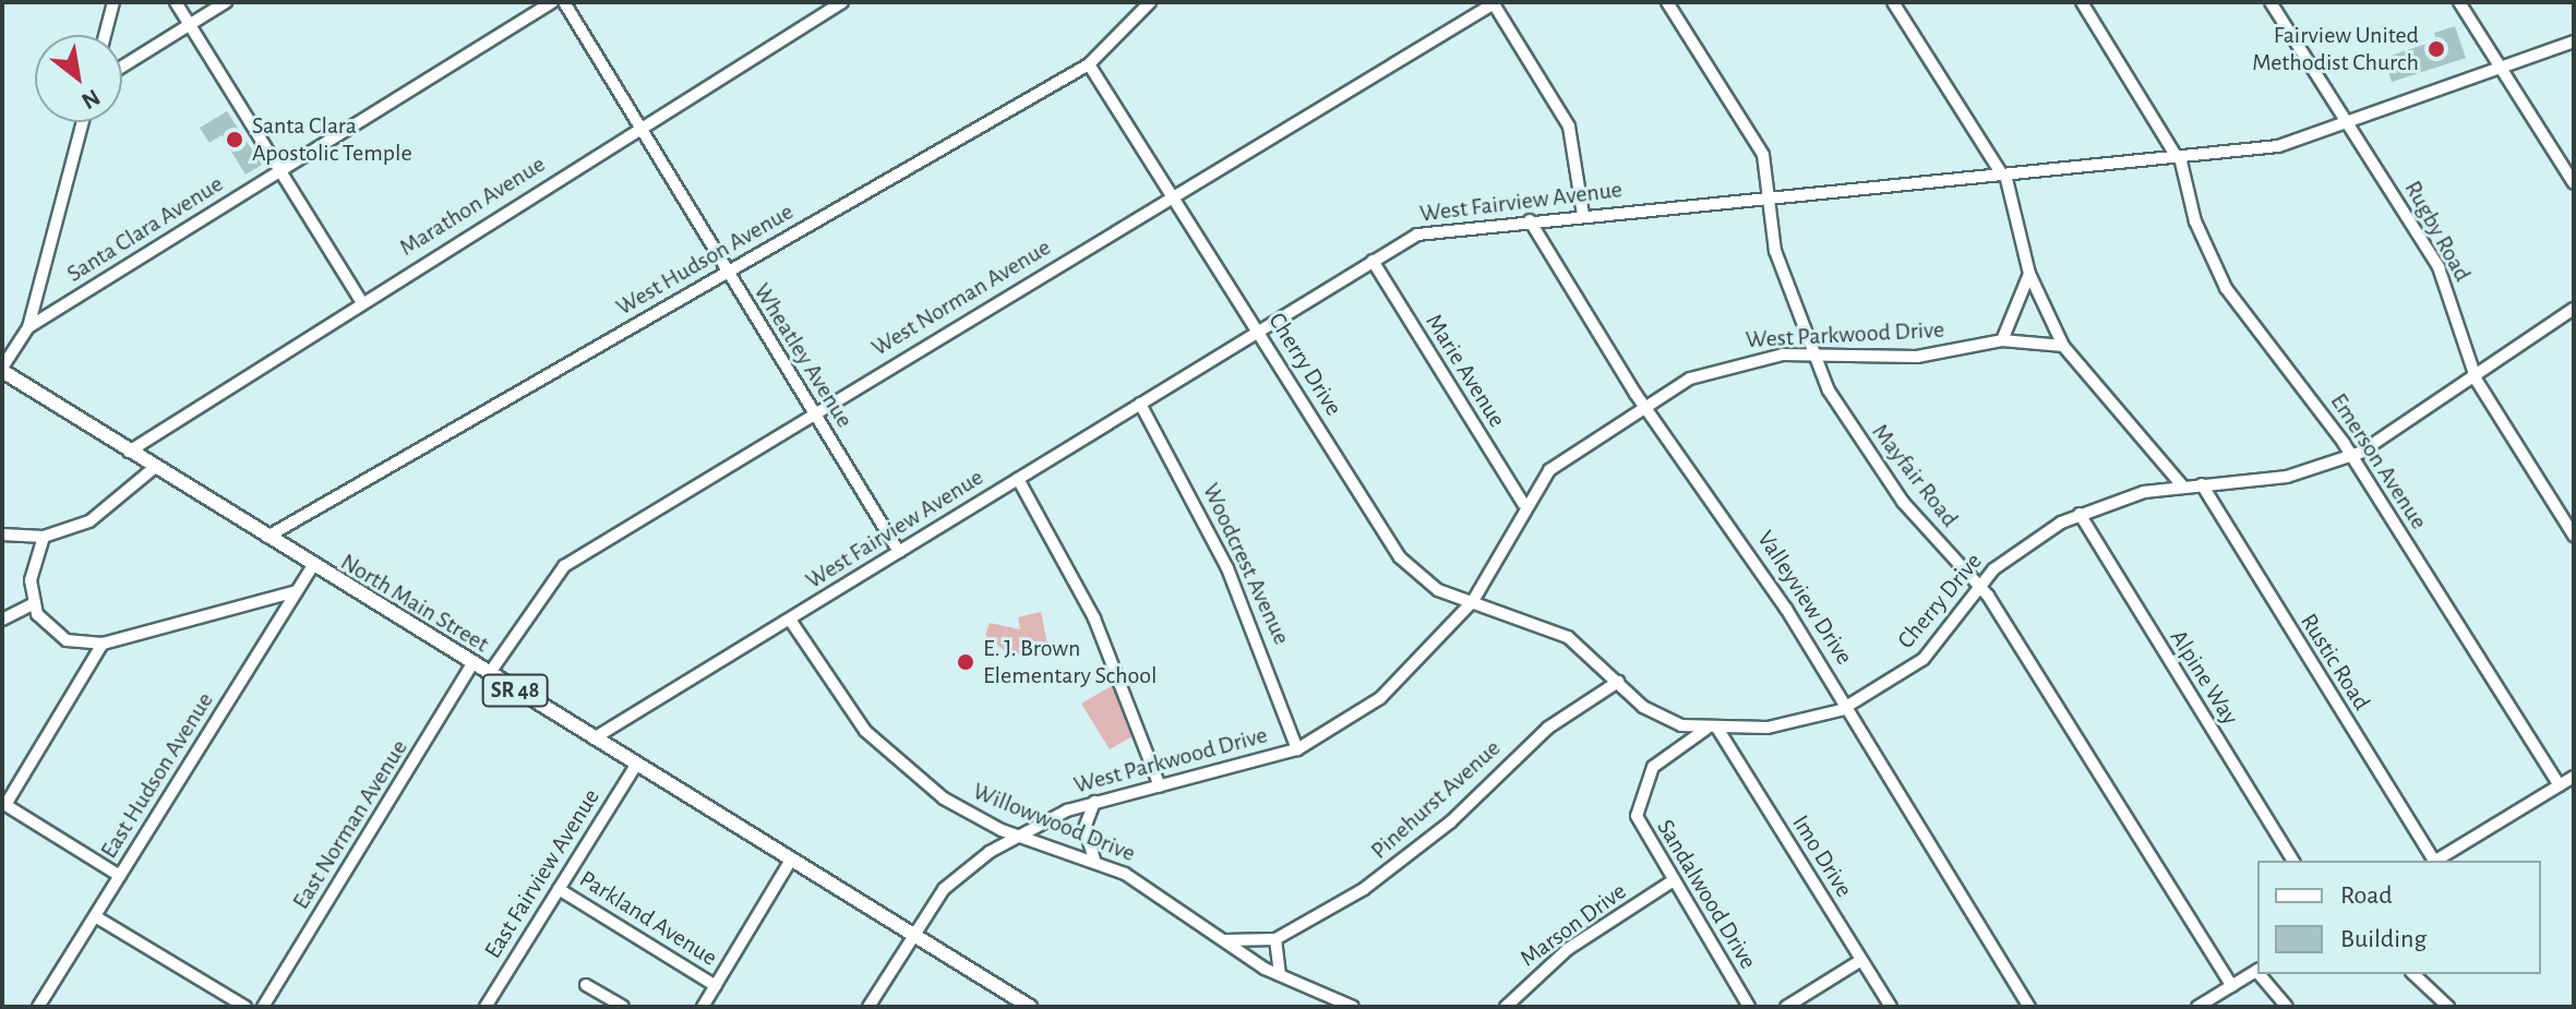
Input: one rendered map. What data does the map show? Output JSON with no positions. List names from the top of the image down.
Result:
{
  "streets": {
    "main road": ["North Main Street", "SR 48"],
    "street": [
      "West Fairview Avenue",
      "Marathon Avenue",
      "Santa Clara Avenue",
      "Rugby Road",
      "West Hudson Avenue",
      "West Norman Avenue",
      "West Parkwood Drive",
      "Wheatley Avenue",
      "Cherry Drive",
      "Marie Avenue",
      "Emerson Avenue",
      "Mayfair Road",
      "Woodcrest Avenue",
      "Valleyview Drive",
      "Rustic Road",
      "Alpine Way",
      "East Hudson Avenue",
      "Pinehurst Avenue",
      "Willowwood Drive",
      "East Norman Avenue",
      "Imo Drive",
      "East Fairview Avenue",
      "Sandalwood Drive",
      "Parkland Avenue",
      "Marson Drive"
    ]
  },
  "crossings": [
    ["West Fairview Avenue", "Rugby Road"],
    ["West Fairview Avenue", "Wheatley Avenue"],
    ["West Fairview Avenue", "Cherry Drive"],
    ["West Fairview Avenue", "Marie Avenue"],
    ["West Fairview Avenue", "Emerson Avenue"],
    ["West Fairview Avenue", "Mayfair Road"],
    ["West Fairview Avenue", "Woodcrest Avenue"],
    ["West Fairview Avenue", "Valleyview Drive"],
    ["West Fairview Avenue", "North Main Street"],
    ["West Fairview Avenue", "Willowwood Drive"],
    ["Marathon Avenue", "Wheatley Avenue"],
    ["Marathon Avenue", "North Main Street"],
    ["Rugby Road", "Cherry Drive"],
    ["West Hudson Avenue", "Wheatley Avenue"],
    ["West Hudson Avenue", "Cherry Drive"],
    ["West Hudson Avenue", "North Main Street"],
    ["West Norman Avenue", "Wheatley Avenue"],
    ["West Norman Avenue", "Cherry Drive"],
    ["West Norman Avenue", "North Main Street"],
    ["West Parkwood Drive", "Cherry Drive"],
    ["West Parkwood Drive", "Marie Avenue"],
    ["West Parkwood Drive", "Mayfair Road"],
    ["West Parkwood Drive", "Woodcrest Avenue"],
    ["West Parkwood Drive", "Valleyview Drive"],
    ["West Parkwood Drive", "North Main Street"],
    ["West Parkwood Drive", "Willowwood Drive"],
    ["Cherry Drive", "Emerson Avenue"],
    ["Cherry Drive", "Mayfair Road"],
    ["Cherry Drive", "Valleyview Drive"],
    ["Cherry Drive", "Rustic Road"],
    ["Cherry Drive", "Alpine Way"],
    ["Cherry Drive", "Pinehurst Avenue"],
    ["Cherry Drive", "Imo Drive"],
    ["Cherry Drive", "Sandalwood Drive"],
    ["North Main Street", "East Hudson Avenue"],
    ["North Main Street", "East Norman Avenue"],
    ["North Main Street", "East Fairview Avenue"],
    ["Pinehurst Avenue", "Willowwood Drive"],
    ["Imo Drive", "Sandalwood Drive"],
    ["East Fairview Avenue", "Parkland Avenue"],
    ["Sandalwood Drive", "Marson Drive"]
  ],
  "places": ["Fairview United Methodist Church", "Santa Clara Apostolic Temple", "E. J. Brown Elementary School"],
  "legend": ["Road", "Building"],
  "north": "bottom right"
}
